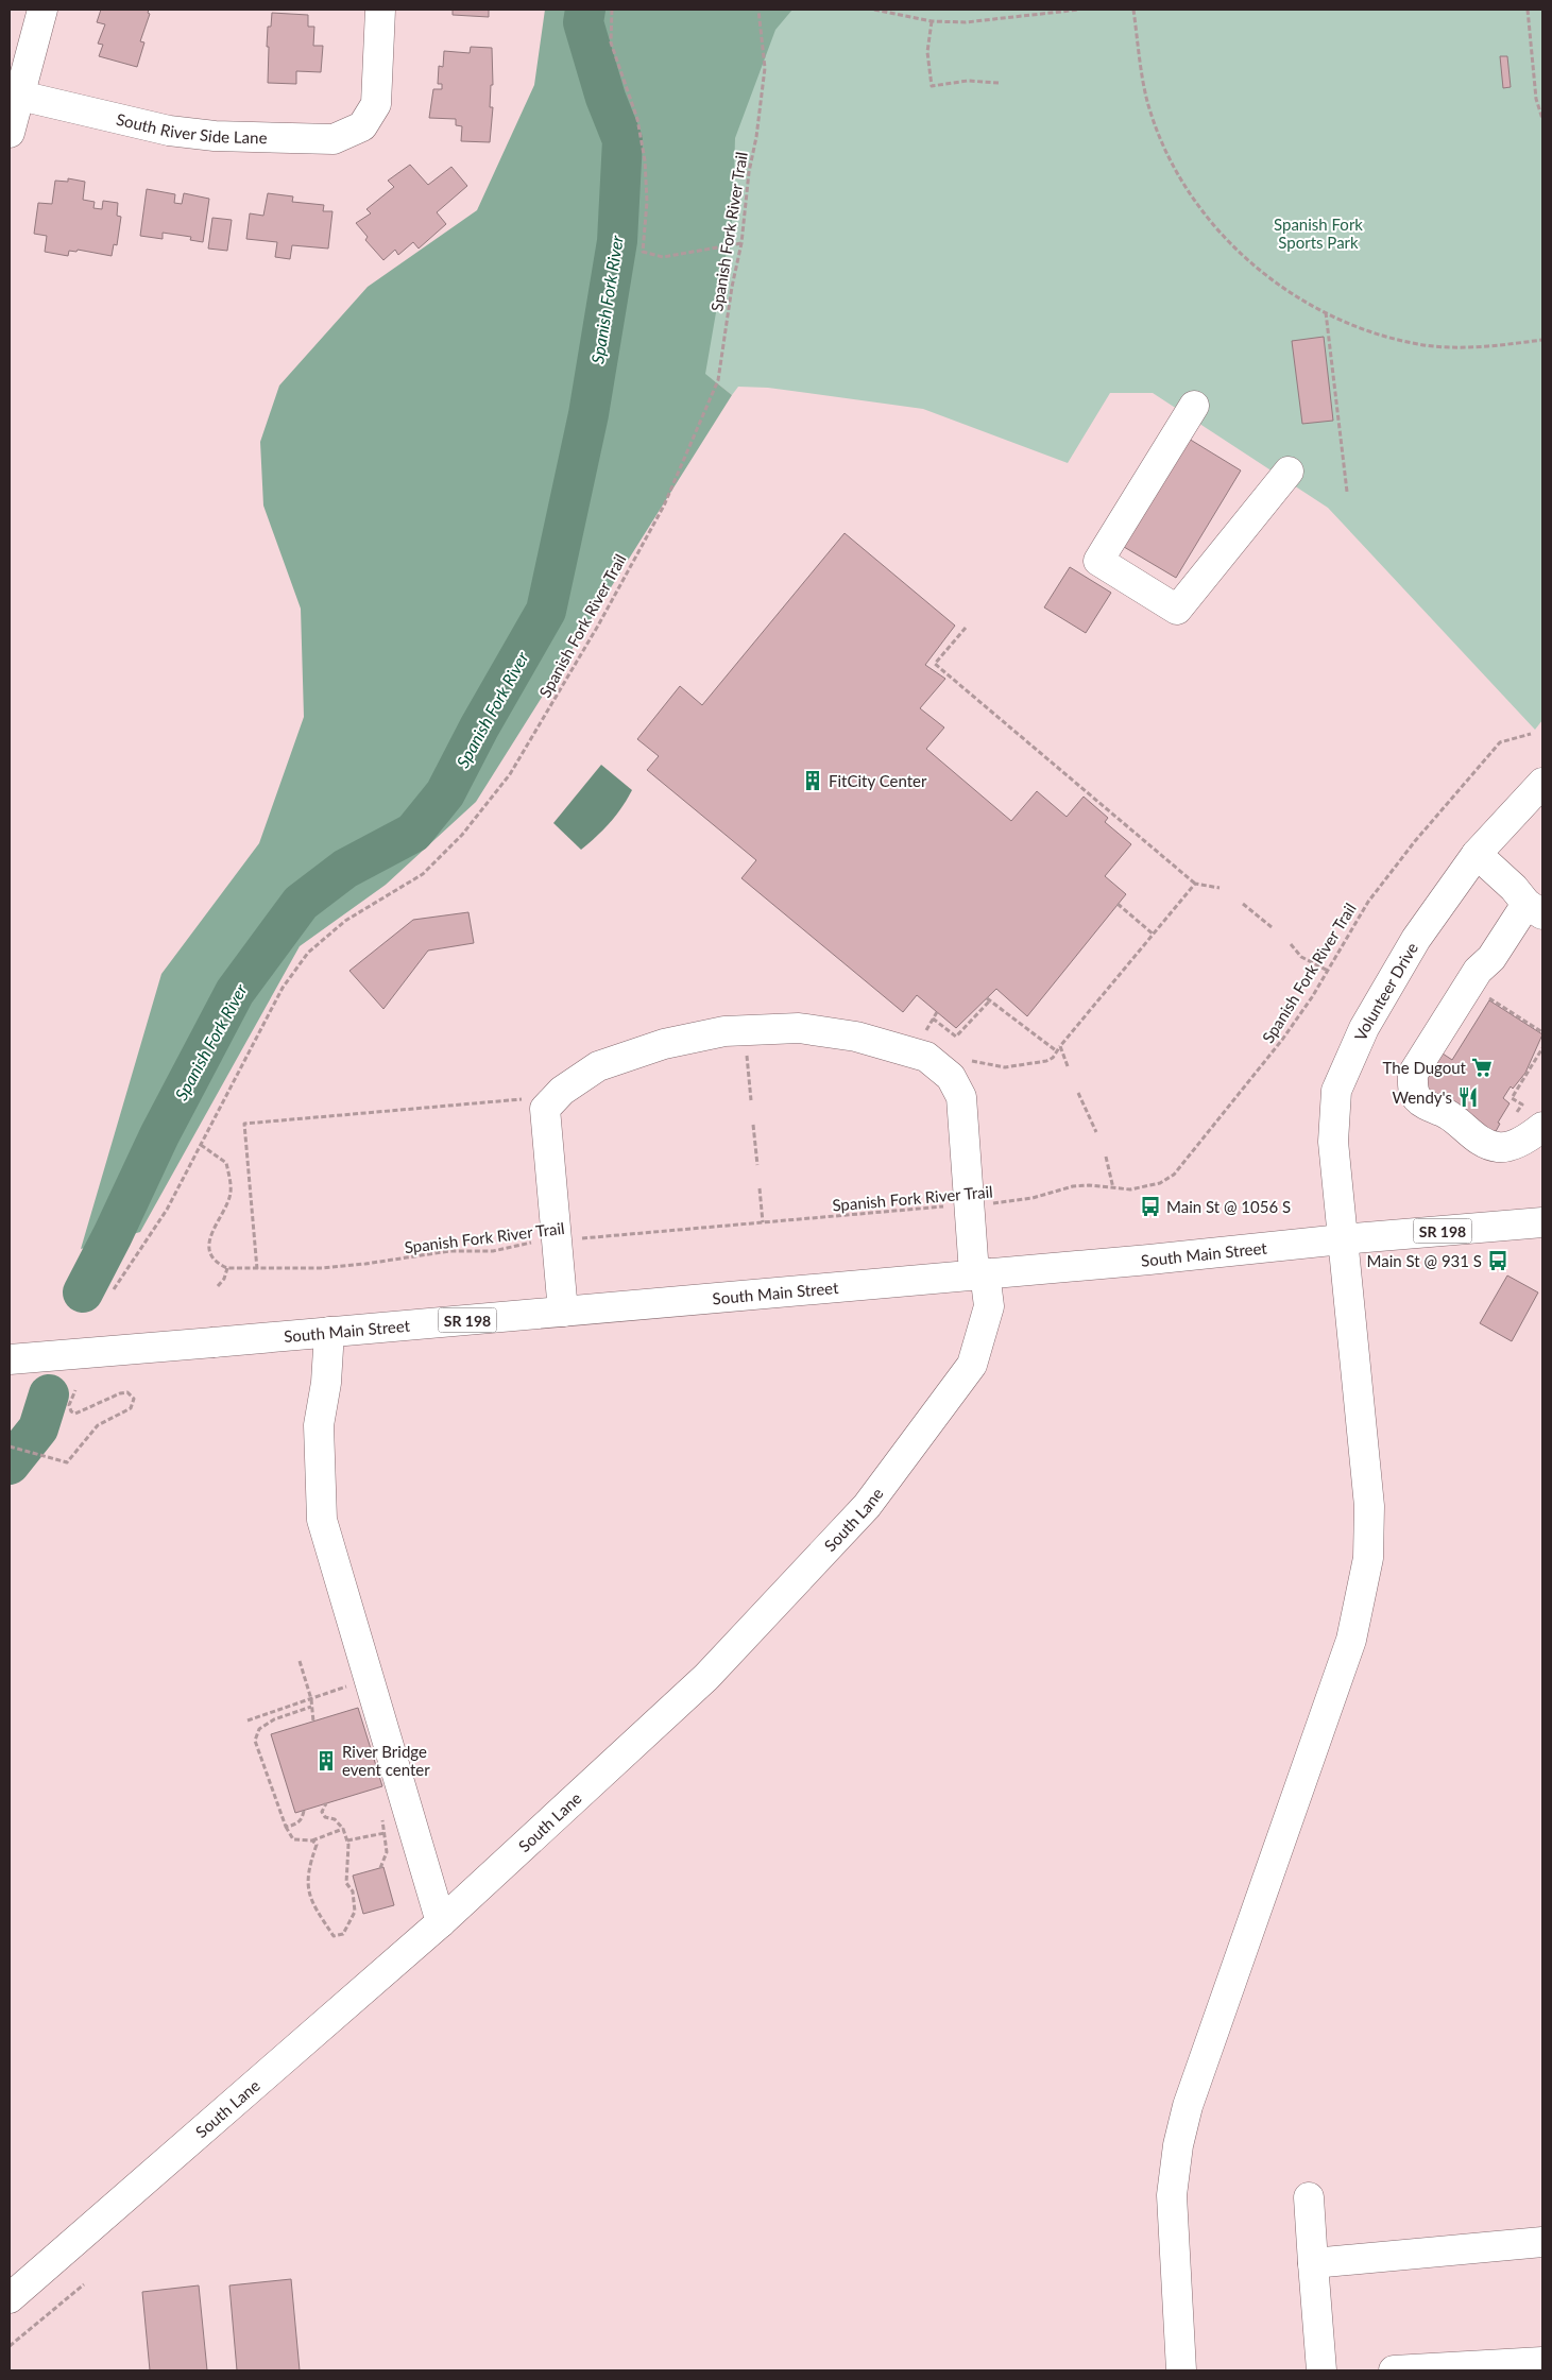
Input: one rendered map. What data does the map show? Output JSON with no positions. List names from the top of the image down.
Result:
{
  "streets": {
    "street": [
      "South River Side Lane",
      "Volunteer Drive",
      "SR 198",
      "South Main Street",
      "South Lane"
    ],
    "path": ["Spanish Fork River Trail"]
  },
  "crossings": [
    ["Spanish Fork River Trail", "South Lane"],
    ["Volunteer Drive", "South Main Street"],
    ["South Main Street", "South Lane"]
  ],
  "water": ["Spanish Fork River"],
  "parks": ["Spanish Fork Sports Park"],
  "places": {
    "building": ["FitCity Center", "River Bridge event center"],
    "supermarket": ["The Dugout"],
    "restaurant": ["Wendy's"],
    "bus stop": ["Main St @ 1056 S", "Main St @ 931 S"]
  }
}
